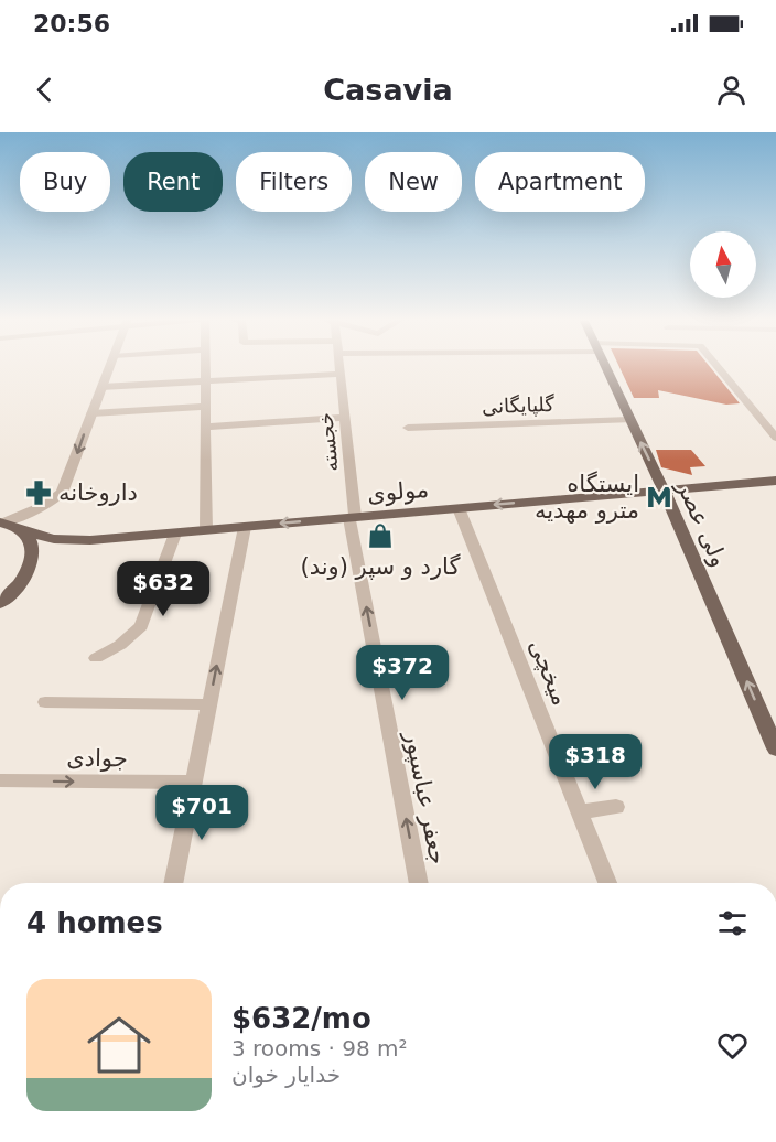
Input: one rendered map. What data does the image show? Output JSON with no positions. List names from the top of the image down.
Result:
{
  "streets": {
    "main road": ["مولوی", "ولی عصر"],
    "street": [
      "گلپایگانی",
      "خجسته",
      "میخچی",
      "جوادی",
      "جعفر عباسپور"
    ]
  },
  "crossings": [
    ["گلپایگانی", "ولی عصر"],
    ["خجسته", "مولوی"],
    ["خجسته", "جعفر عباسپور"],
    ["مولوی", "ولی عصر"],
    ["مولوی", "میخچی"],
    ["مولوی", "جعفر عباسپور"]
  ],
  "one_way": ["مولوی", "ولی عصر", "جعفر عباسپور"],
  "places": {
    "pharmacy": ["داروخانه"],
    "metro station": ["ایستگاه مترو مهدیه"],
    "shop": ["گارد و سپر (وند)"]
  },
  "north": "top",
  "page": {
    "status": "20:56",
    "header": "Casavia",
    "chip": [
      "Buy",
      "Rent",
      "Filters",
      "New",
      "Apartment"
    ],
    "price": [
      "$632",
      "$372",
      "$318",
      "$701"
    ],
    "heading": "4 homes",
    "list": [
      {
        "name": "$632/mo",
        "note": "3 rooms · 98 m² · خدایار خوان"
      }
    ]
  }
}
